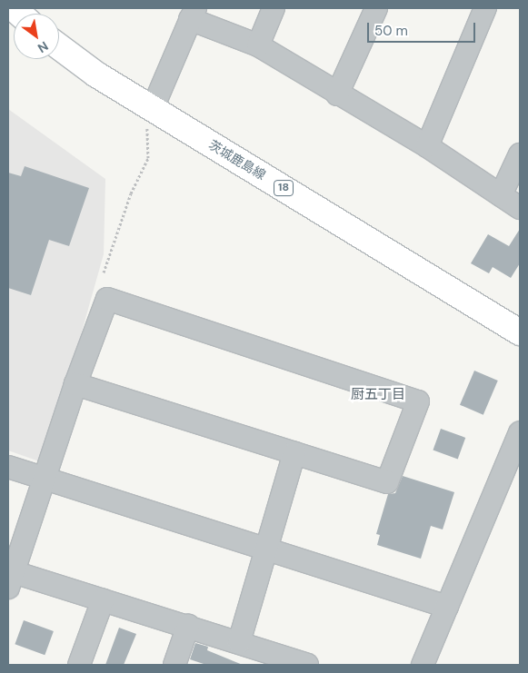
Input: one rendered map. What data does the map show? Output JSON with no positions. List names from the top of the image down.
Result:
{
  "streets": {
    "main road": ["茨城鹿島線", "18"]
  },
  "districts": ["厨五丁目"],
  "scale_bar": "50 m",
  "north": "bottom right"
}
